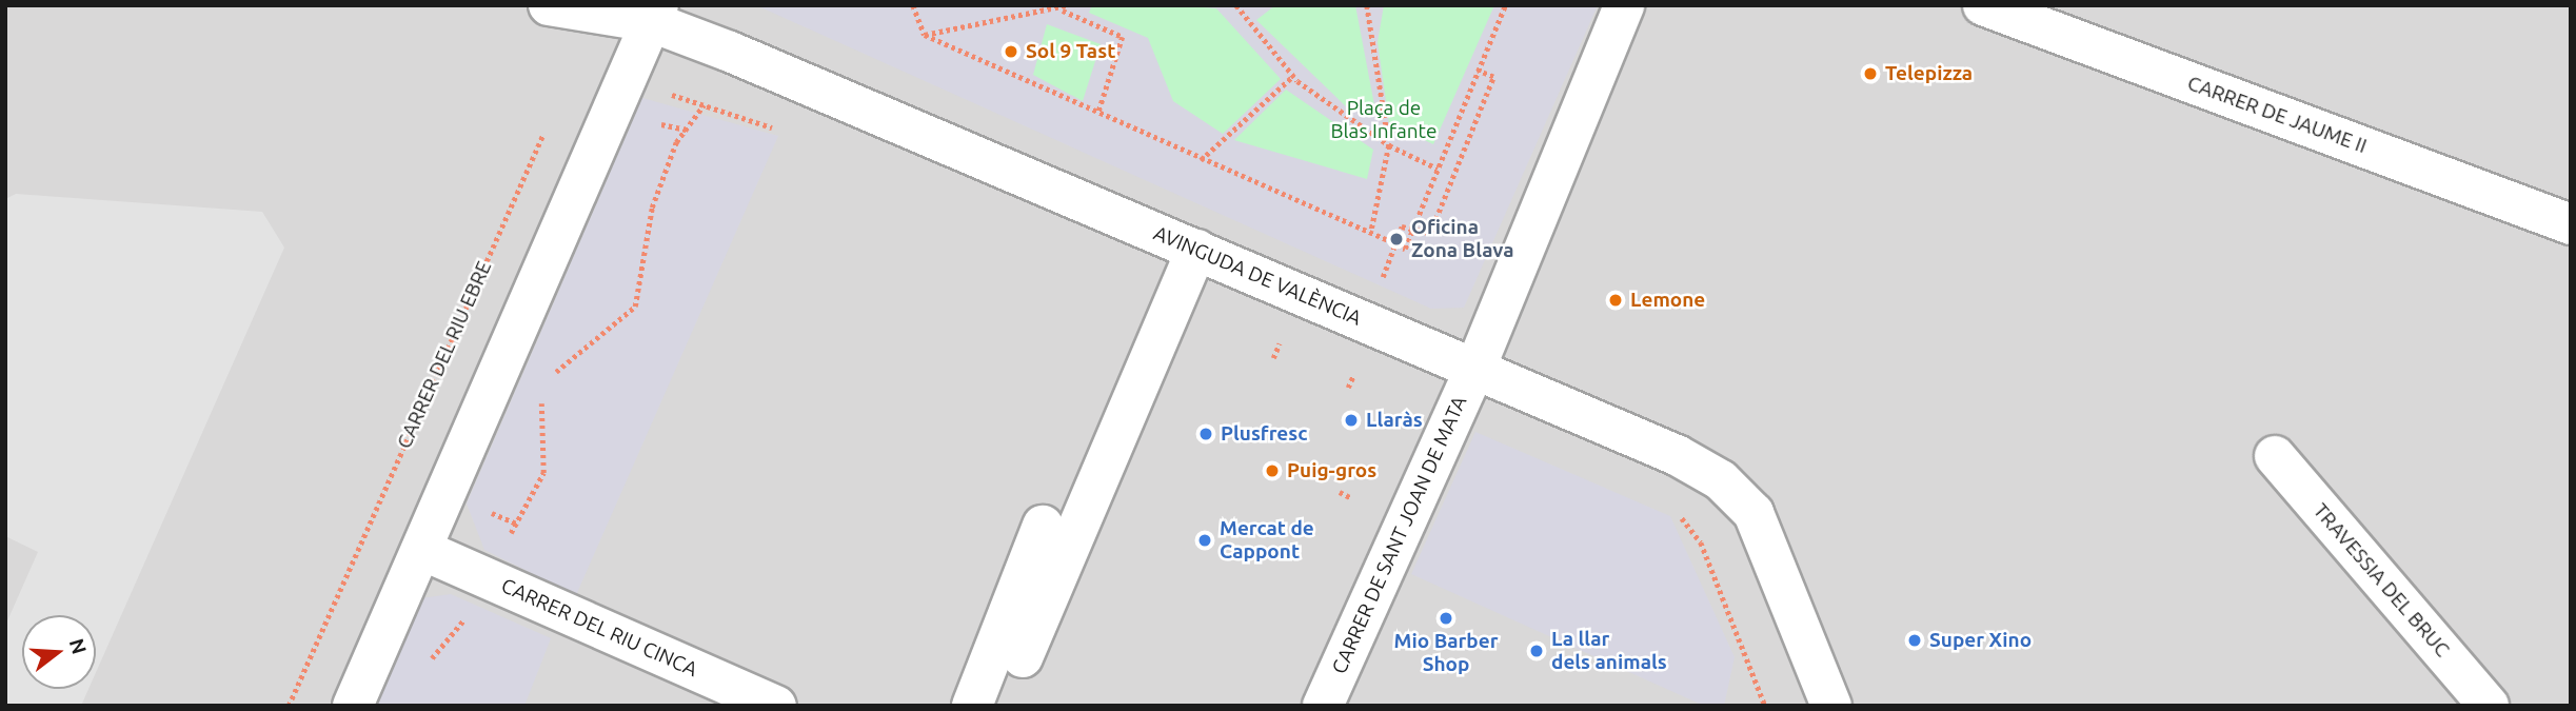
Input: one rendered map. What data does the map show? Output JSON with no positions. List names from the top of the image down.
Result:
{
  "streets": {
    "street": [
      "CARRER DE JAUME II",
      "AVINGUDA DE VALÈNCIA",
      "CARRER DE SANT JOAN DE MATA",
      "TRAVESSIA DEL BRUC",
      "CARRER DEL RIU CINCA"
    ],
    "path": ["CARRER DEL RIU EBRE"]
  },
  "crossings": [
    ["AVINGUDA DE VALÈNCIA", "CARRER DE SANT JOAN DE MATA"]
  ],
  "parks": ["Plaça de Blas Infante"],
  "places": [
    "Sol 9 Tast",
    "Telepizza",
    "Oficina Zona Blava",
    "Lemone",
    "Llaràs",
    "Plusfresc",
    "Puig-gros",
    "Mercat de Cappont",
    "Mio Barber Shop",
    "Super Xino",
    "La llar dels animals"
  ],
  "north": "right"
}
